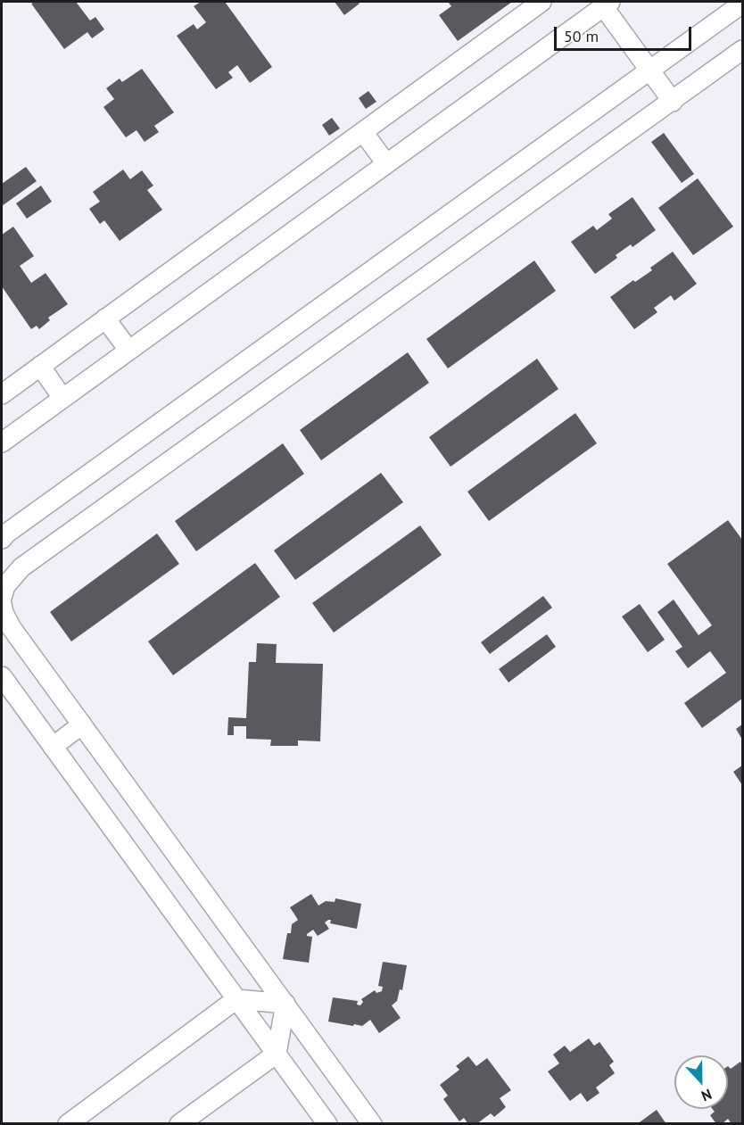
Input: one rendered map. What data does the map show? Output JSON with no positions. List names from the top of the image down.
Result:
{
  "scale_bar": "50 m",
  "north": "bottom"
}
